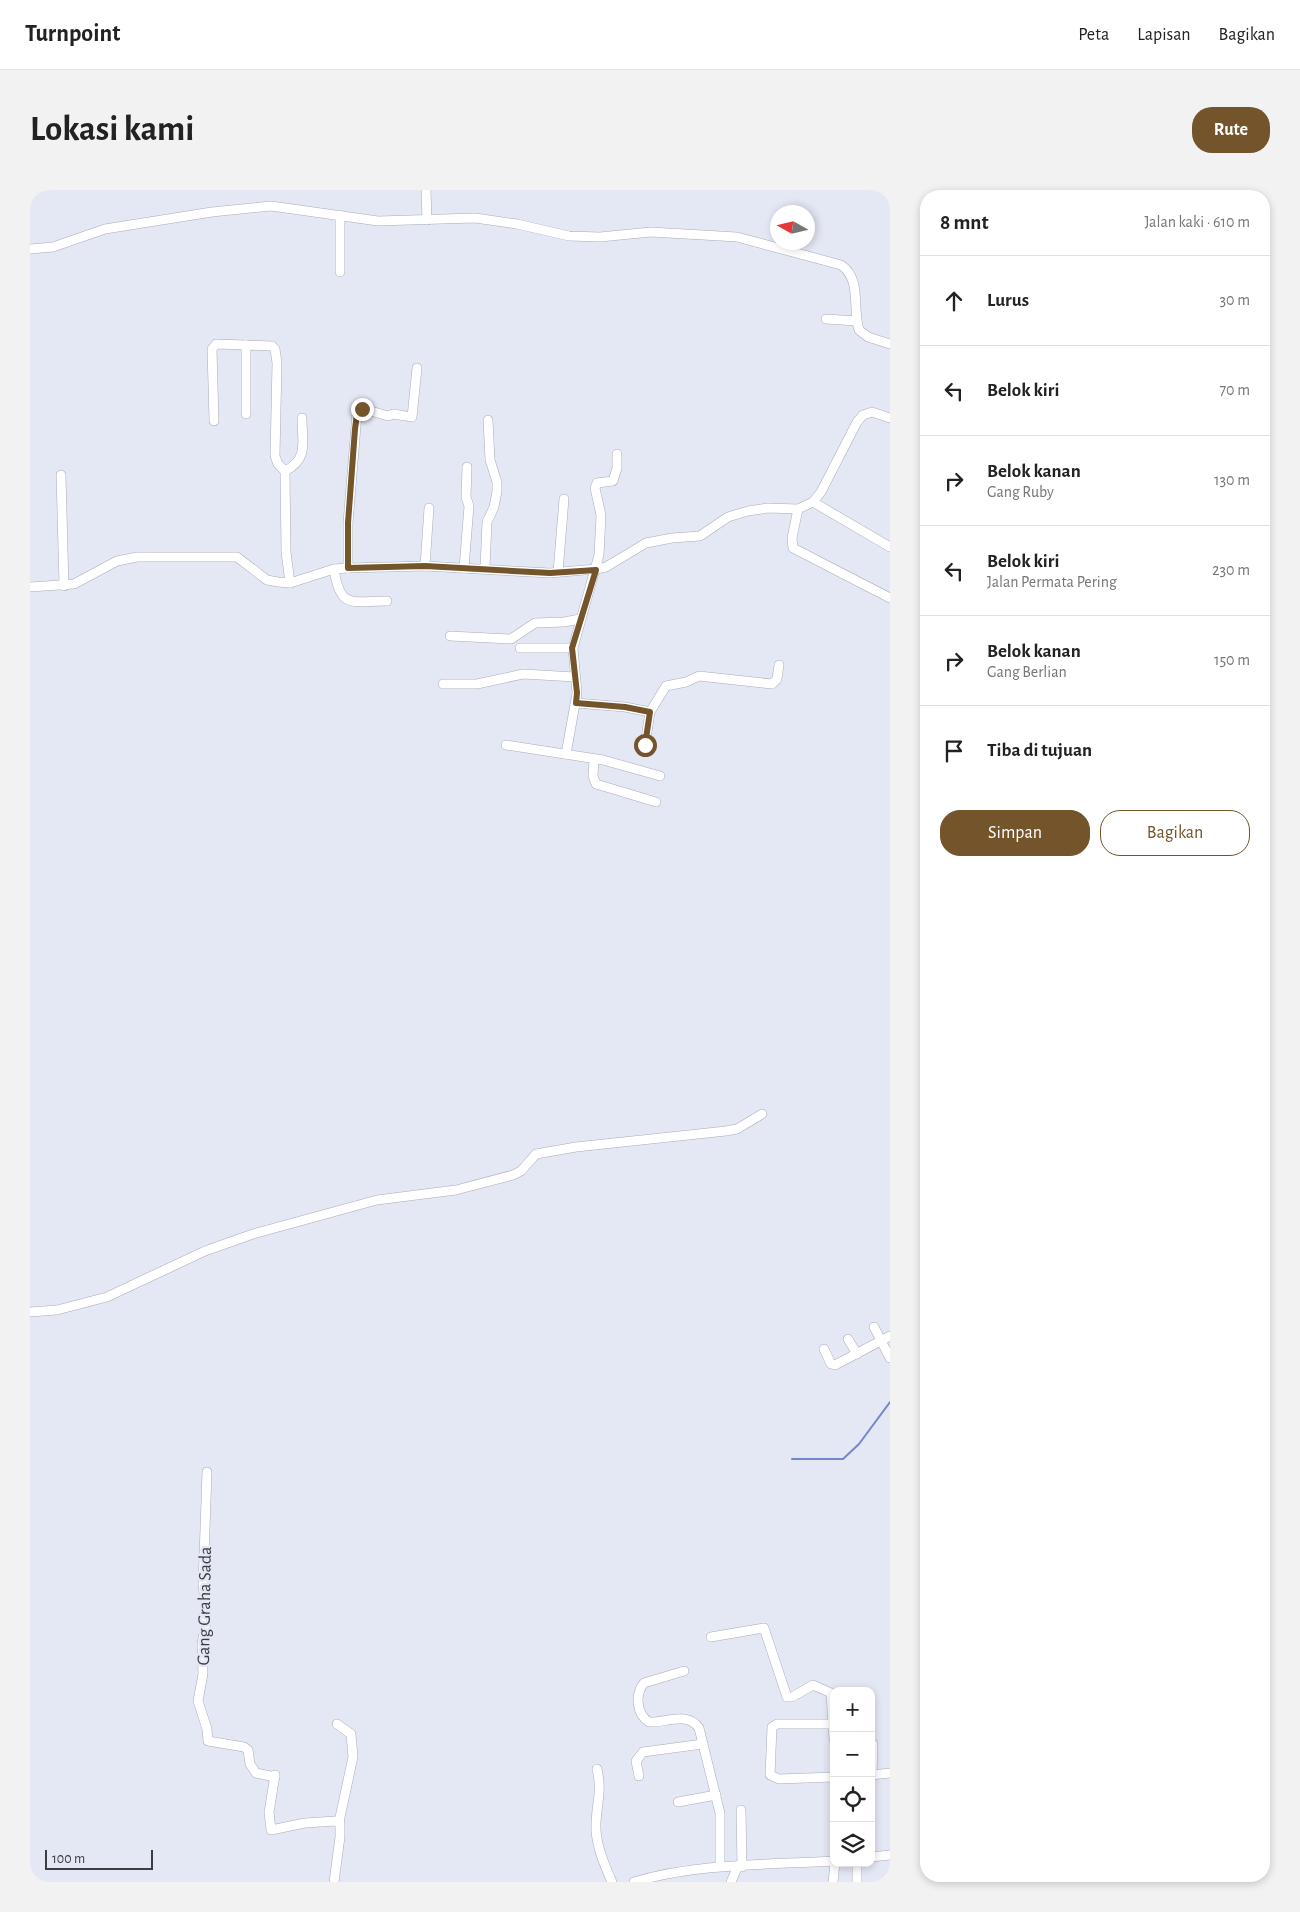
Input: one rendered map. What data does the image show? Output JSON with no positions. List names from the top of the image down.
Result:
{
  "streets": {
    "street": ["Gang Graha Sada"]
  },
  "scale_bar": "100 m",
  "north": "left",
  "page": {
    "header": "Turnpoint",
    "nav": ["Peta", "Lapisan", "Bagikan"],
    "buttons": [
      "Rute",
      ["Simpan", "Bagikan"]
    ],
    "title": "Lokasi kami",
    "heading": ["8 mnt", "Jalan kaki · 610 m"],
    "list": [
      ["Lurus", "30 m"],
      ["Belok kiri", "70 m"],
      ["Belok kanan", "Gang Ruby", "130 m"],
      ["Belok kiri", "Jalan Permata Pering", "230 m"],
      ["Belok kanan", "Gang Berlian", "150 m"],
      "Tiba di tujuan"
    ],
    "map_buttons": ["+", "−"],
    "scale": "100 m"
  }
}
